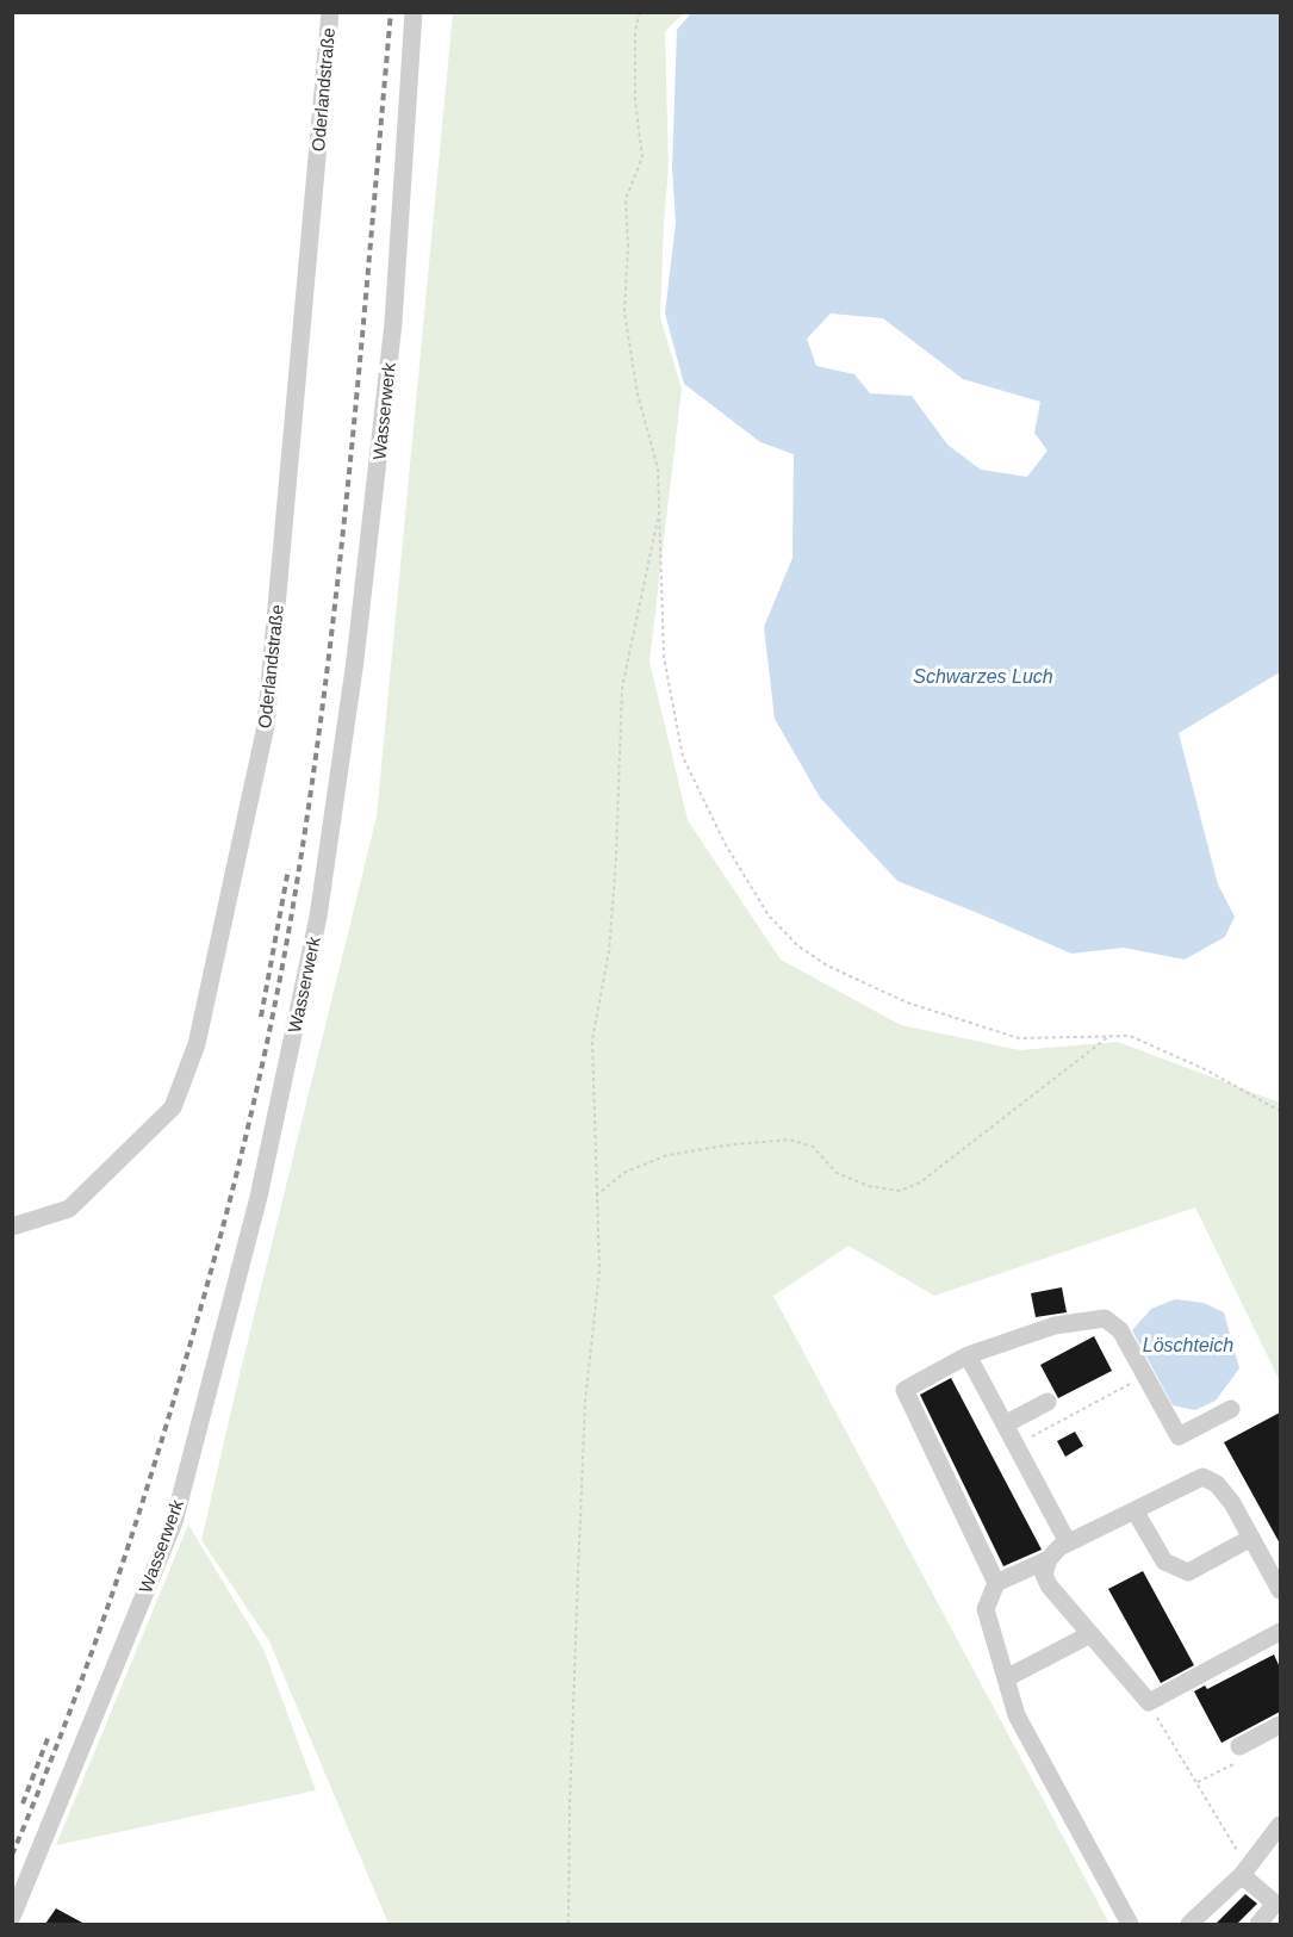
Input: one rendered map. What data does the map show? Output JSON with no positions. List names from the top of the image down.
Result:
{
  "streets": {
    "street": ["Oderlandstraße", "Wasserwerk"]
  },
  "water": ["Schwarzes Luch", "Löschteich"]
}
